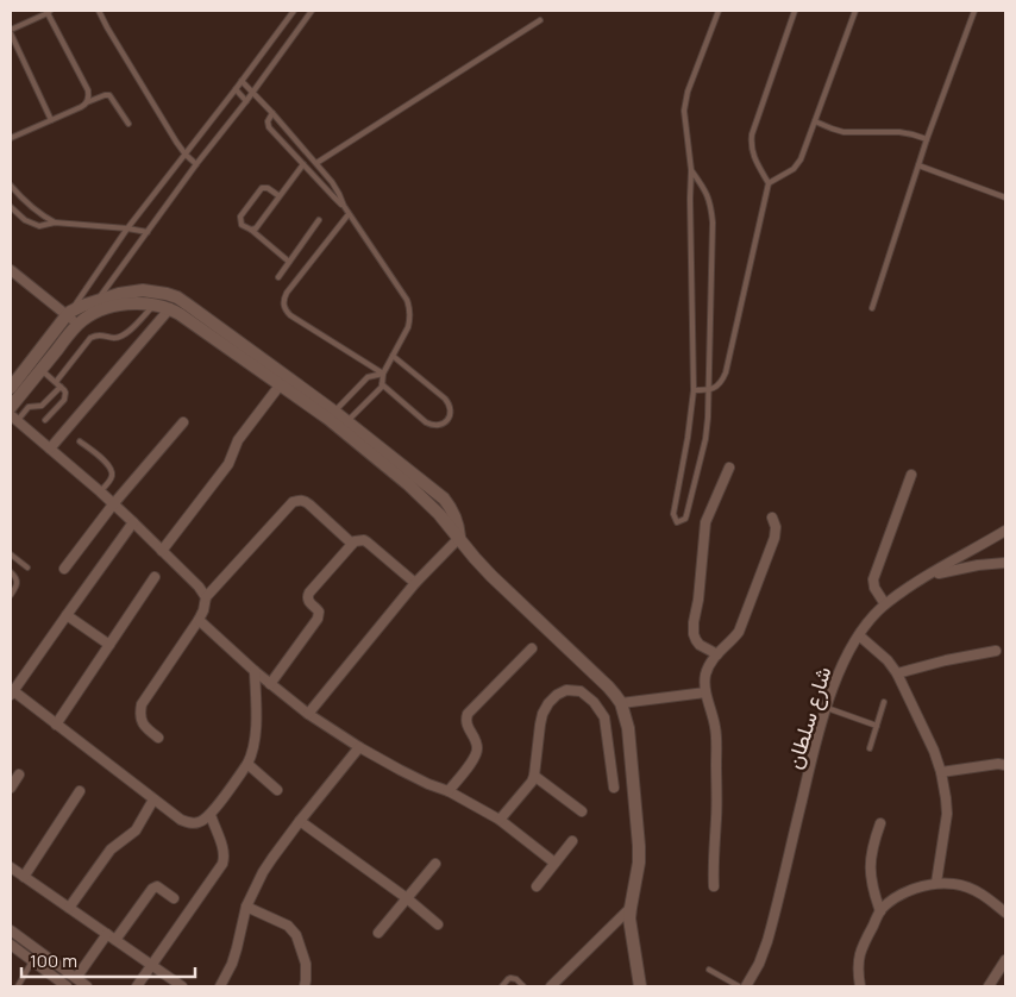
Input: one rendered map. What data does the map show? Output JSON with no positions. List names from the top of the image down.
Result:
{
  "streets": {
    "street": ["شارع سلطان"]
  },
  "scale_bar": "100 m"
}
